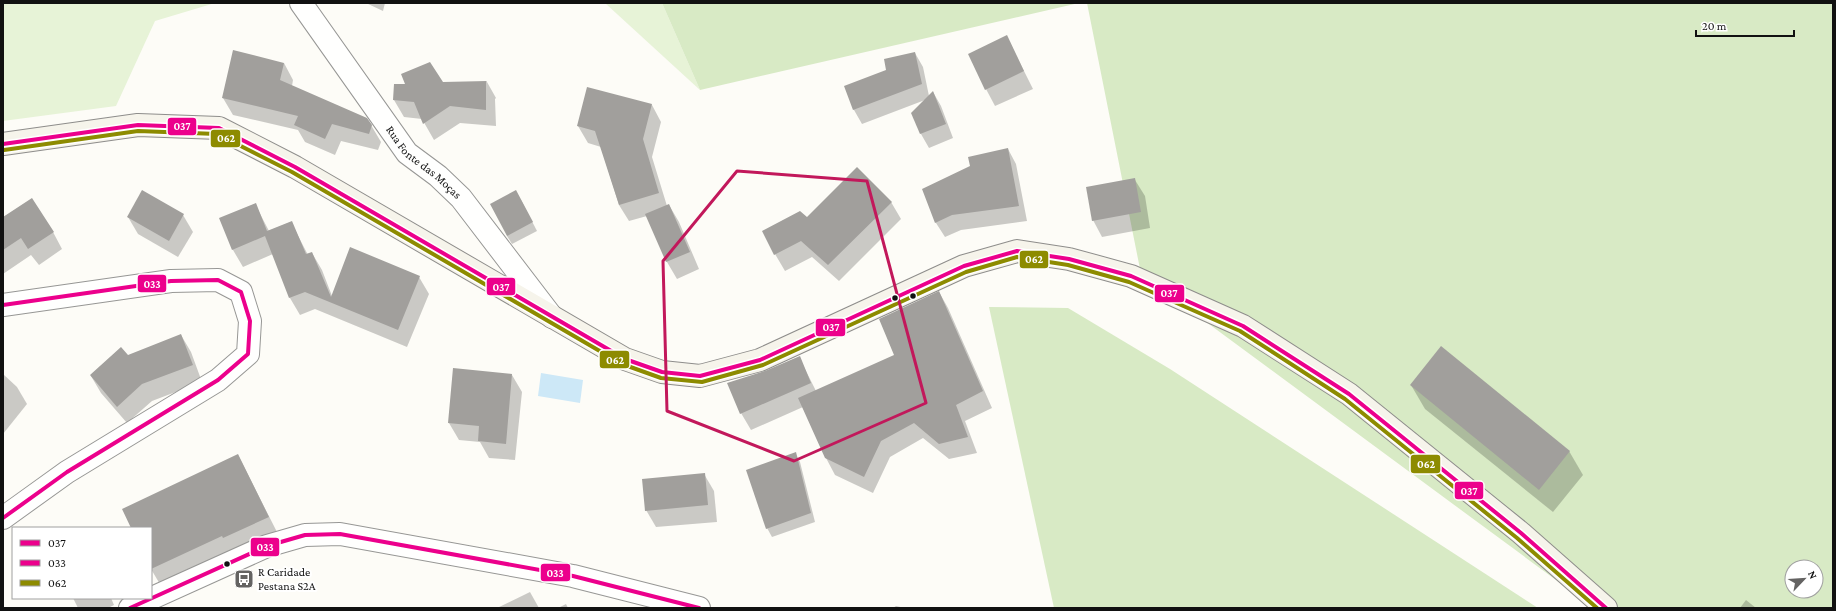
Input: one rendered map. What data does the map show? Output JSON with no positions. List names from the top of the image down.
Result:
{
  "streets": {
    "street": ["Rua Fonte das Moças"]
  },
  "places": {
    "bus stop": ["R Caridade Pestana S2A"]
  },
  "lines": ["transit line 037", "transit line 062", "transit line 033"],
  "legend": ["037", "033", "062"],
  "scale_bar": "20 m",
  "north": "top right"
}
